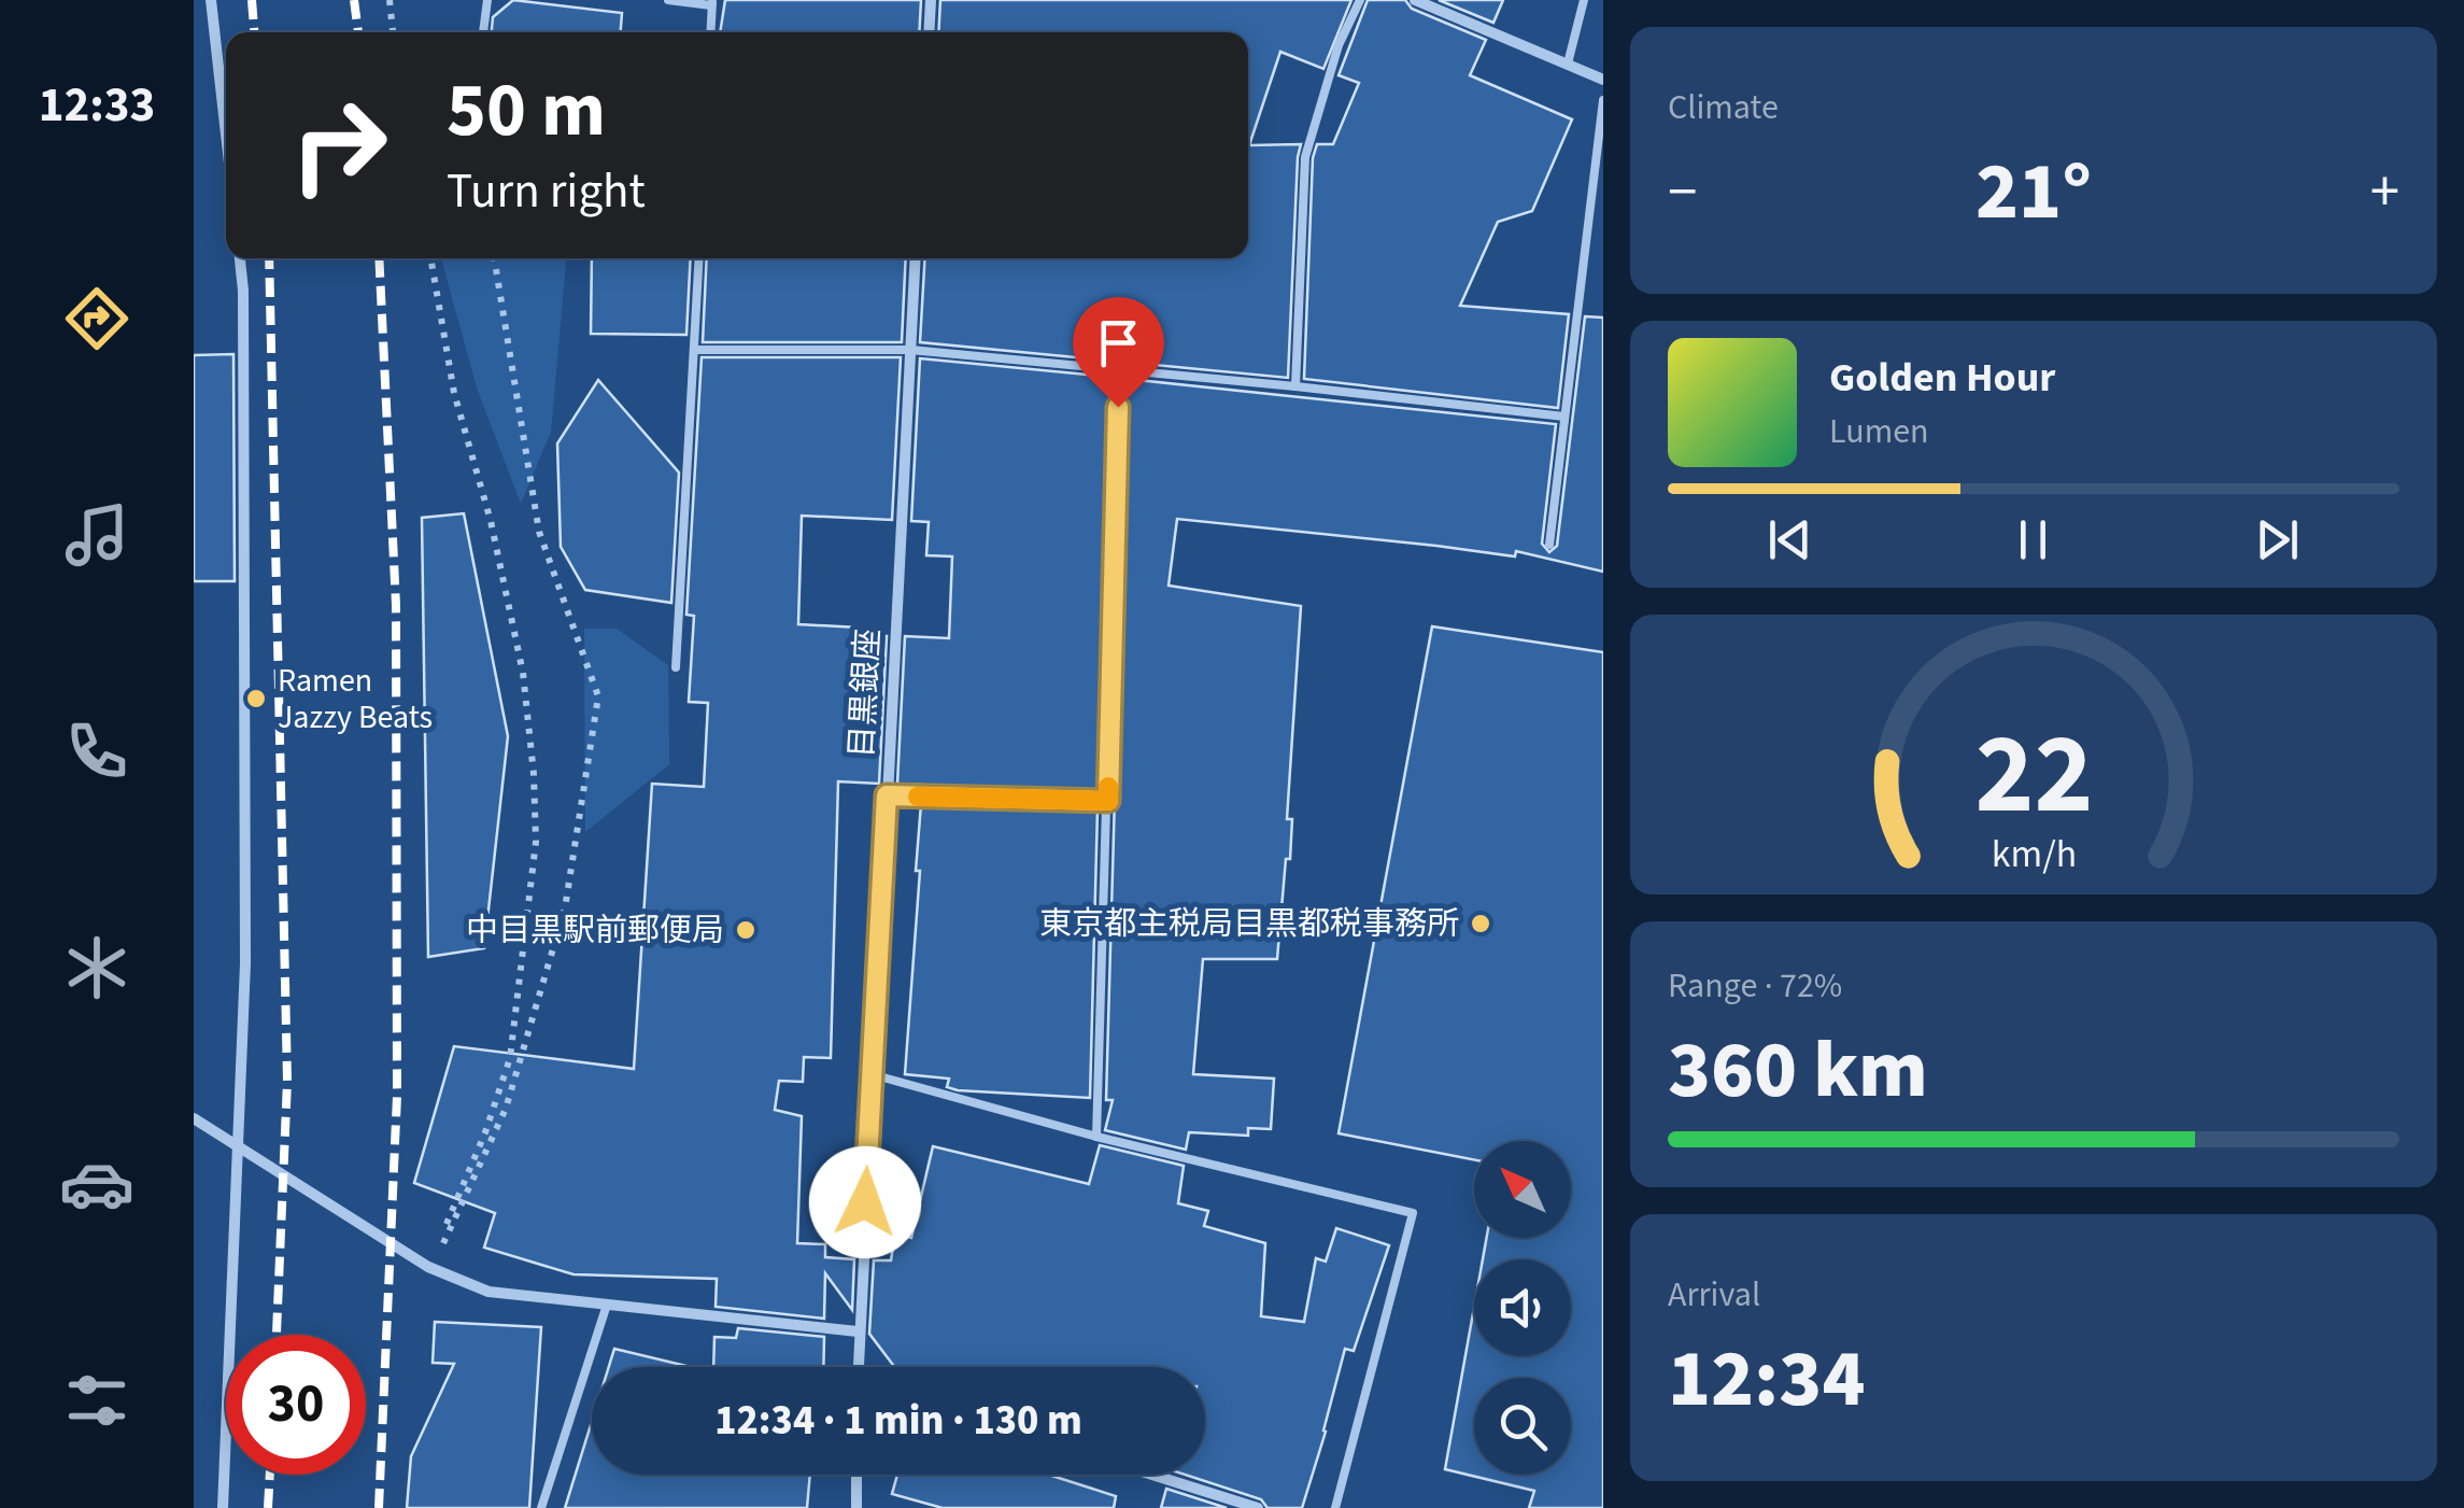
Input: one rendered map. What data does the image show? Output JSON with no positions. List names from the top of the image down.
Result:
{
  "streets": {
    "street": ["目黒銀座"]
  },
  "places": ["Ramen Jazzy Beats", "東京都主税局目黒都税事務所", "中目黒駅前郵便局"],
  "north": "top left",
  "page": {
    "tabs": "12:33",
    "tile": [
      "Climate",
      ["Range · 72%", "360 km"],
      ["Arrival", "12:34"]
    ],
    "turn": ["50 m", "Turn right"],
    "heat": ["−", "21°", "+"],
    "song": ["Golden Hour", "Lumen"],
    "limit": "30",
    "trip": "12:34 · 1 min · 130 m",
    "gauge": ["22", "km/h"]
  }
}
